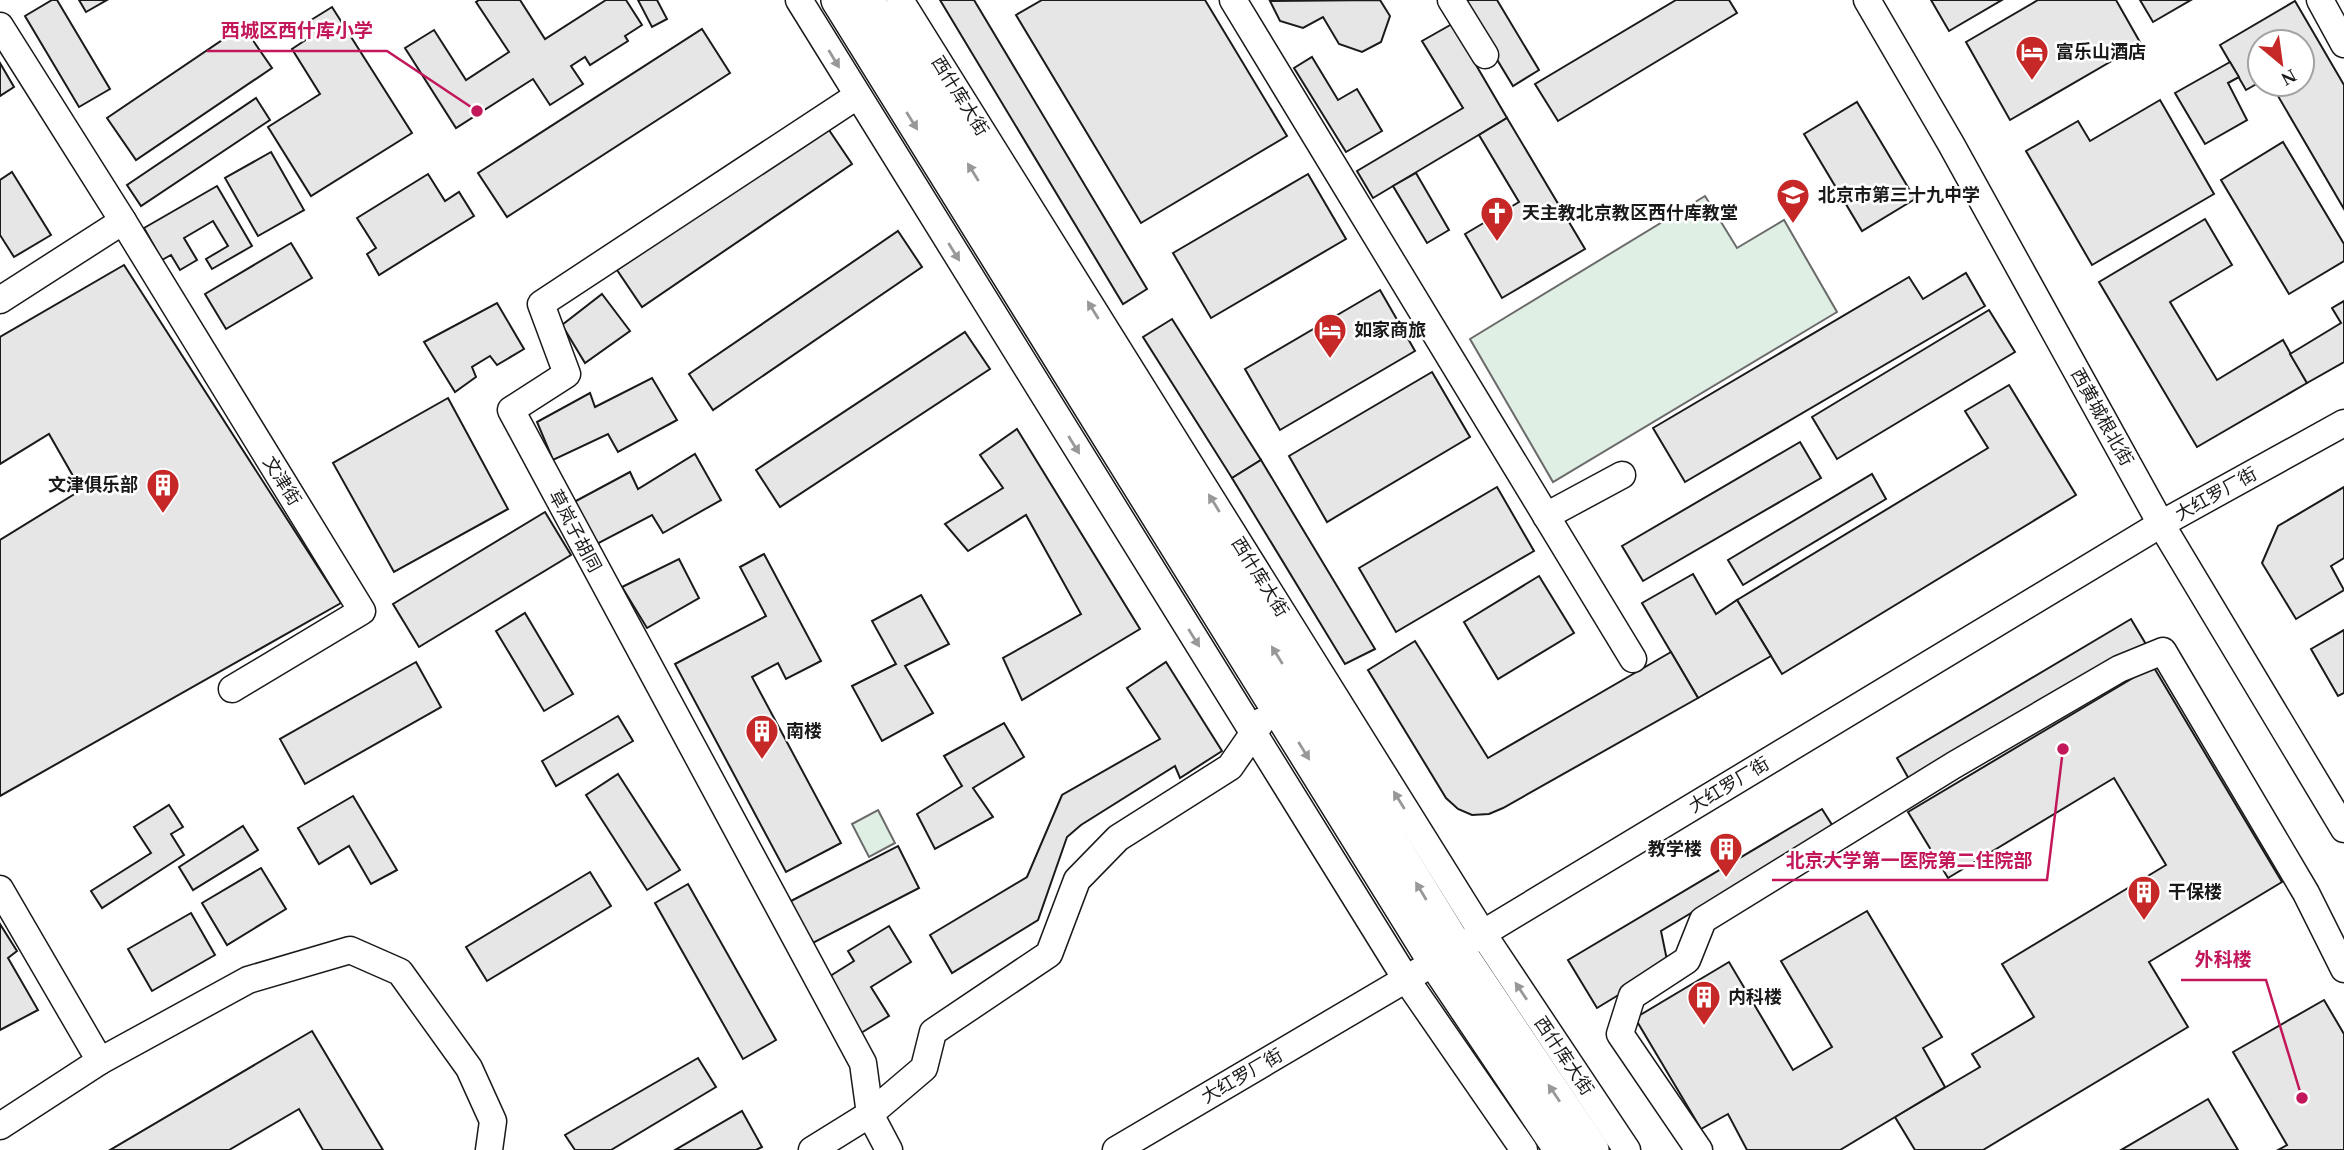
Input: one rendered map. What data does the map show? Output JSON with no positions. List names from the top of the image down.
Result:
{
  "streets": {
    "main road": ["西什库大街"],
    "street": [
      "西黄城根北街",
      "文津街",
      "大红罗厂街",
      "草岚子胡同"
    ]
  },
  "crossings": [
    ["西什库大街", "大红罗厂街"],
    ["西黄城根北街", "大红罗厂街"]
  ],
  "places": {
    "hotel": ["富乐山酒店", "如家商旅"],
    "other": ["西城区西什库小学", "北京大学第一医院第二住院部", "外科楼"],
    "school or university": ["北京市第三十九中学"],
    "church": ["天主教北京教区西什库教堂"],
    "building": [
      "文津俱乐部",
      "南楼",
      "教学楼",
      "干保楼",
      "内科楼"
    ]
  },
  "north": "bottom right"
}
